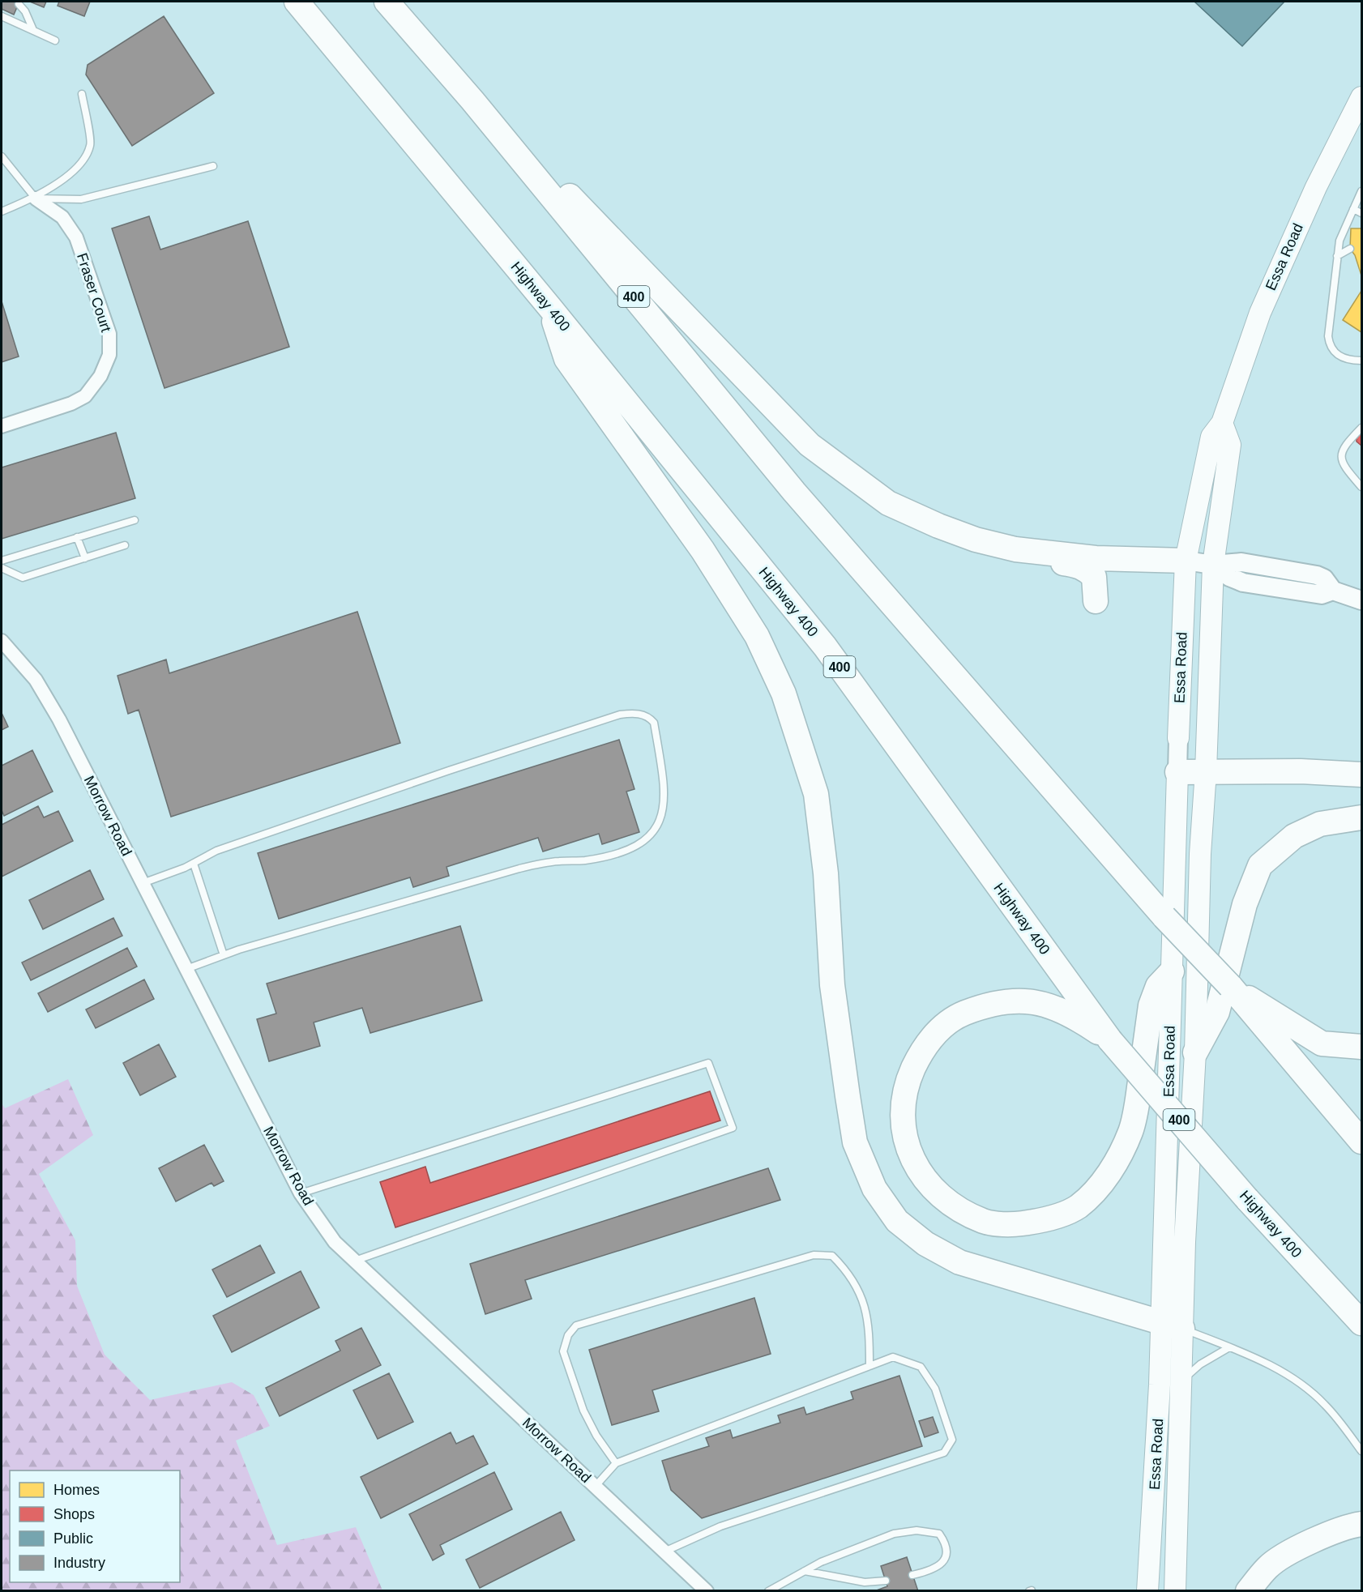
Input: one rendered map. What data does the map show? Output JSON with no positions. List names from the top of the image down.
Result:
{
  "streets": {
    "highway": ["Highway 400", "400"],
    "main road": ["Essa Road"],
    "street": ["Fraser Court", "Morrow Road"]
  },
  "legend": [
    "Homes",
    "Shops",
    "Public",
    "Industry"
  ]
}
